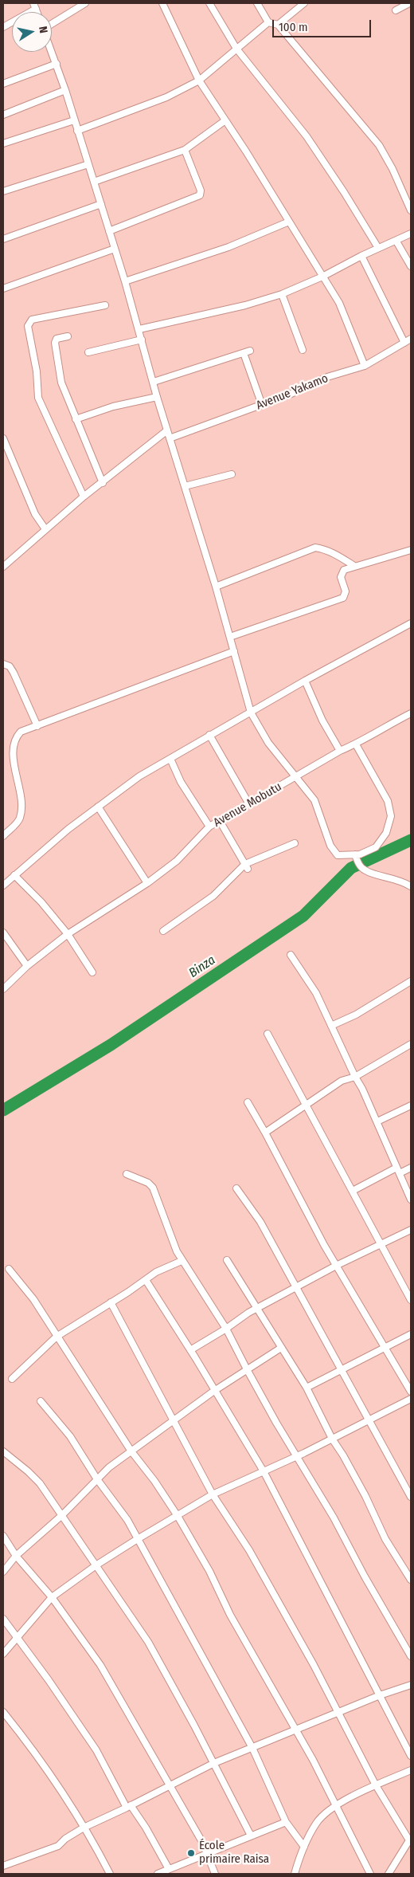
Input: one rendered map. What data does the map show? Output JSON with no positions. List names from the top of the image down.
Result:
{
  "streets": {
    "street": ["Avenue Yakamo", "Avenue Mobutu"]
  },
  "water": ["Binza"],
  "places": ["École primaire Raisa"],
  "scale_bar": "100 m",
  "north": "right"
}
